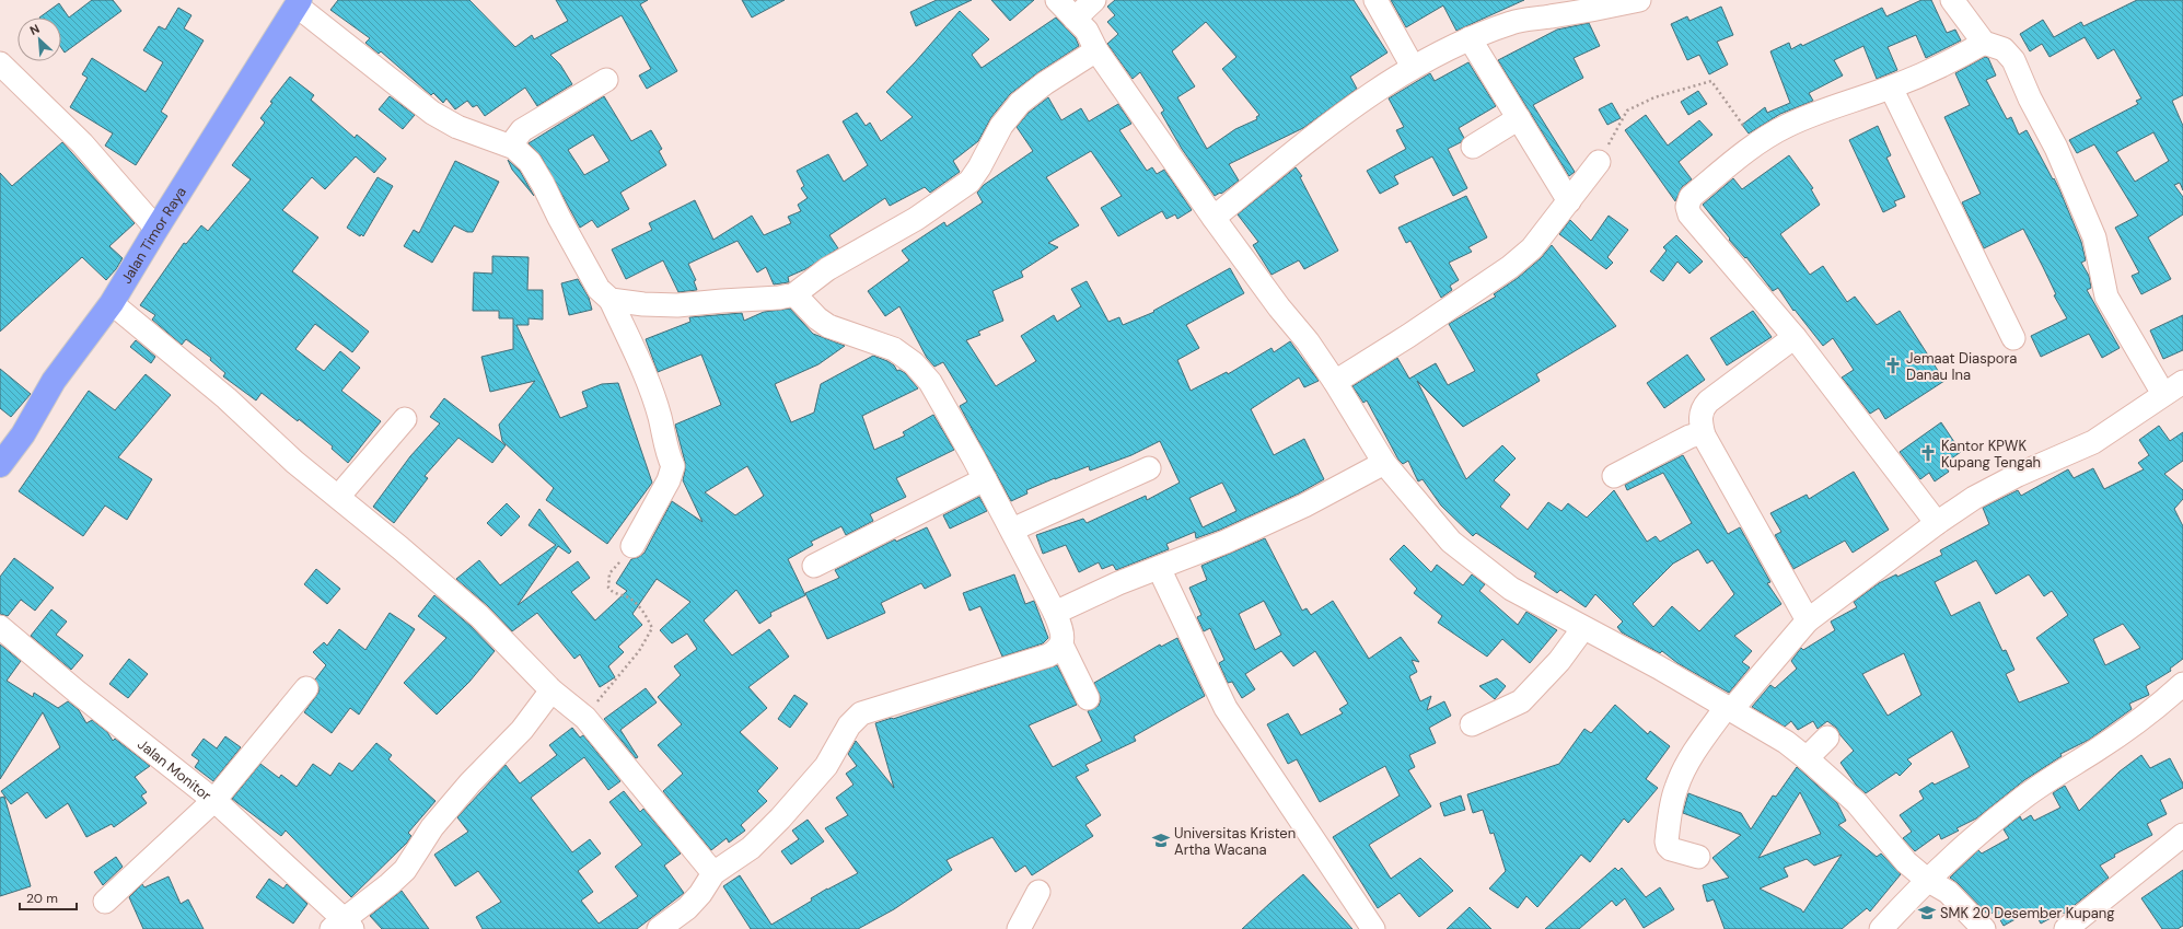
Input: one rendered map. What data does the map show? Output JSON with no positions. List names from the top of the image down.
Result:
{
  "streets": {
    "highway": ["Jalan Timor Raya"],
    "street": ["Jalan Monitor"]
  },
  "places": {
    "church": ["Jemaat Diaspora Danau Ina", "Kantor KPWK Kupang Tengah"],
    "school or university": ["Universitas Kristen Artha Wacana", "SMK 20 Desember Kupang"]
  },
  "scale_bar": "20 m",
  "north": "top left"
}
